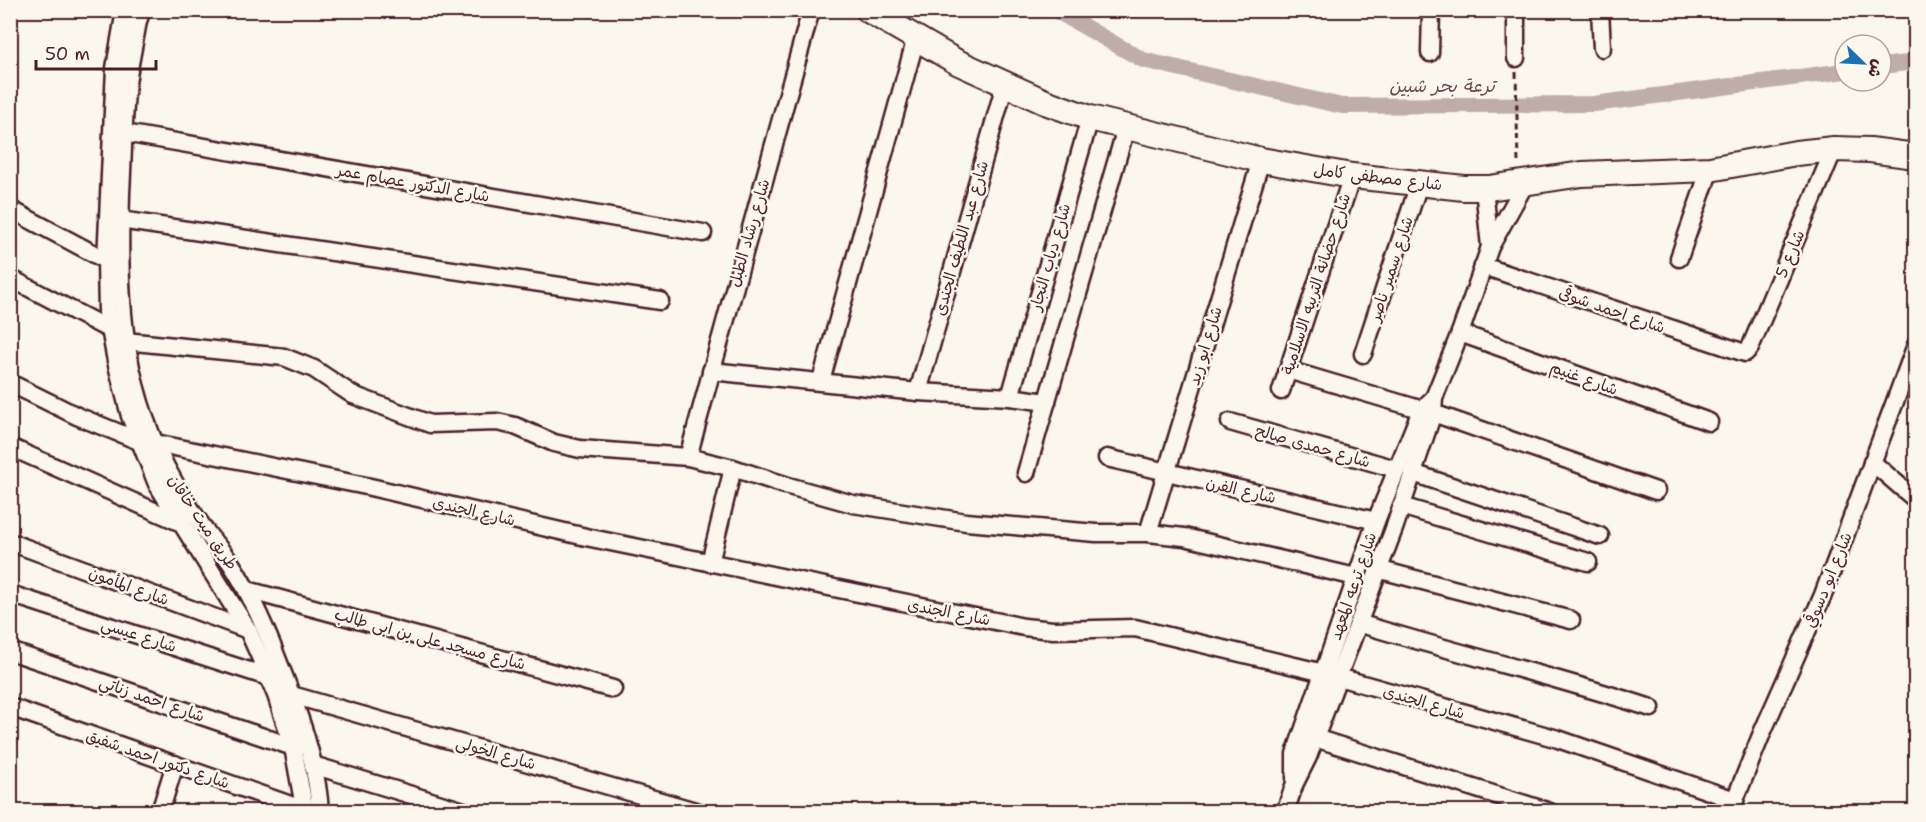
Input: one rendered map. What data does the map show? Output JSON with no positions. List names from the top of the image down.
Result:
{
  "streets": {
    "main road": ["شارع مصطفى كامل"],
    "street": [
      "شارع الدكتور عصام عمر",
      "شارع رشاد الطبل",
      "شارع عبد اللطيف الجندى",
      "شارع 5",
      "شارع دياب النجار",
      "شارع سمير ناصر",
      "شارع حضانة التربيه الاسلامية",
      "شارع احمد شوقى",
      "شارع ابو زيد",
      "شارع غنيم",
      "شارع حمدى صالح",
      "شارع الفرن",
      "شارع الجندى",
      "طريق ميت خاقان",
      "شارع ابو دسوقي",
      "شارع المأمون",
      "شارع ترعه المعهد",
      "شارع عيسي",
      "شارع مسجد على بن ابى طالب",
      "شارع احمد زناتي",
      "شارع الخولى",
      "شارع دكتور احمد شفيق"
    ]
  },
  "crossings": [
    ["شارع مصطفى كامل", "شارع عبد اللطيف الجندى"],
    ["شارع مصطفى كامل", "شارع 5"],
    ["شارع مصطفى كامل", "شارع دياب النجار"],
    ["شارع مصطفى كامل", "شارع سمير ناصر"],
    ["شارع مصطفى كامل", "شارع حضانة التربيه الاسلامية"],
    ["شارع مصطفى كامل", "شارع ابو زيد"],
    ["شارع مصطفى كامل", "شارع ترعه المعهد"],
    ["شارع الدكتور عصام عمر", "طريق ميت خاقان"],
    ["شارع 5", "شارع احمد شوقى"],
    ["شارع احمد شوقى", "شارع ترعه المعهد"],
    ["شارع ابو زيد", "شارع الفرن"],
    ["شارع غنيم", "شارع ترعه المعهد"],
    ["شارع حمدى صالح", "شارع ترعه المعهد"],
    ["شارع الفرن", "شارع ترعه المعهد"],
    ["شارع الجندى", "طريق ميت خاقان"],
    ["شارع الجندى", "شارع ابو دسوقي"],
    ["شارع الجندى", "شارع ترعه المعهد"],
    ["طريق ميت خاقان", "شارع المأمون"],
    ["طريق ميت خاقان", "شارع عيسي"],
    ["طريق ميت خاقان", "شارع مسجد على بن ابى طالب"],
    ["طريق ميت خاقان", "شارع احمد زناتي"],
    ["طريق ميت خاقان", "شارع الخولى"],
    ["طريق ميت خاقان", "شارع دكتور احمد شفيق"]
  ],
  "water": ["ترعة بحر شبين"],
  "scale_bar": "50 m",
  "north": "bottom right"
}
